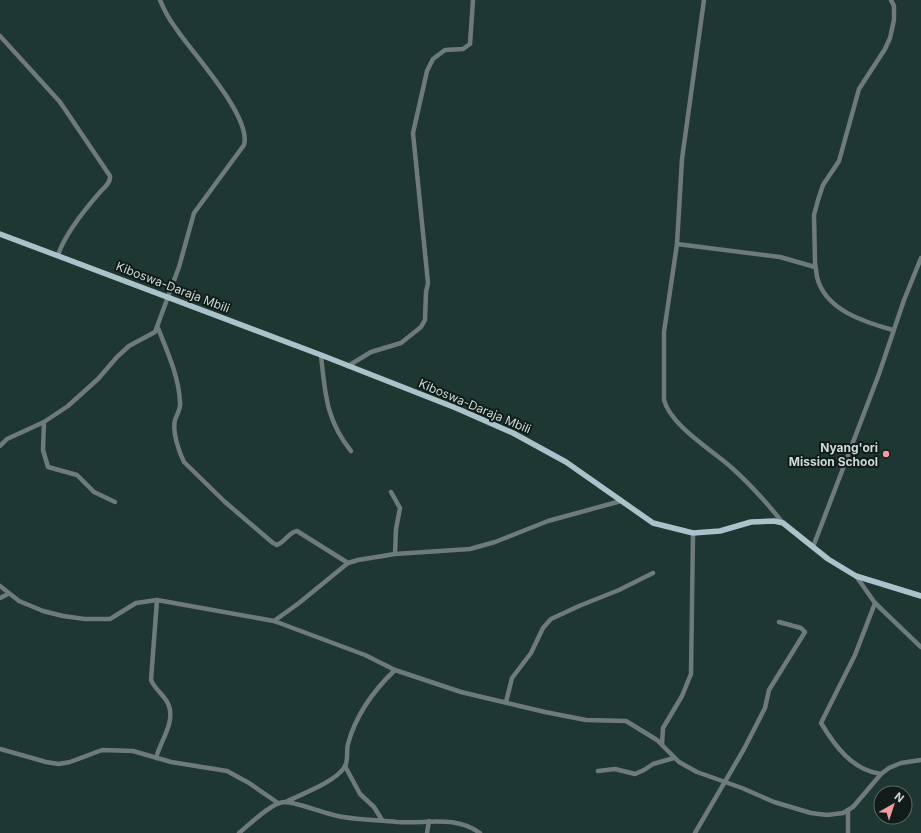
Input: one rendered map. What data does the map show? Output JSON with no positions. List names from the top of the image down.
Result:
{
  "streets": {
    "main road": ["Kiboswa-Daraja Mbili"]
  },
  "places": ["Nyang'ori Mission School"],
  "north": "top right"
}
